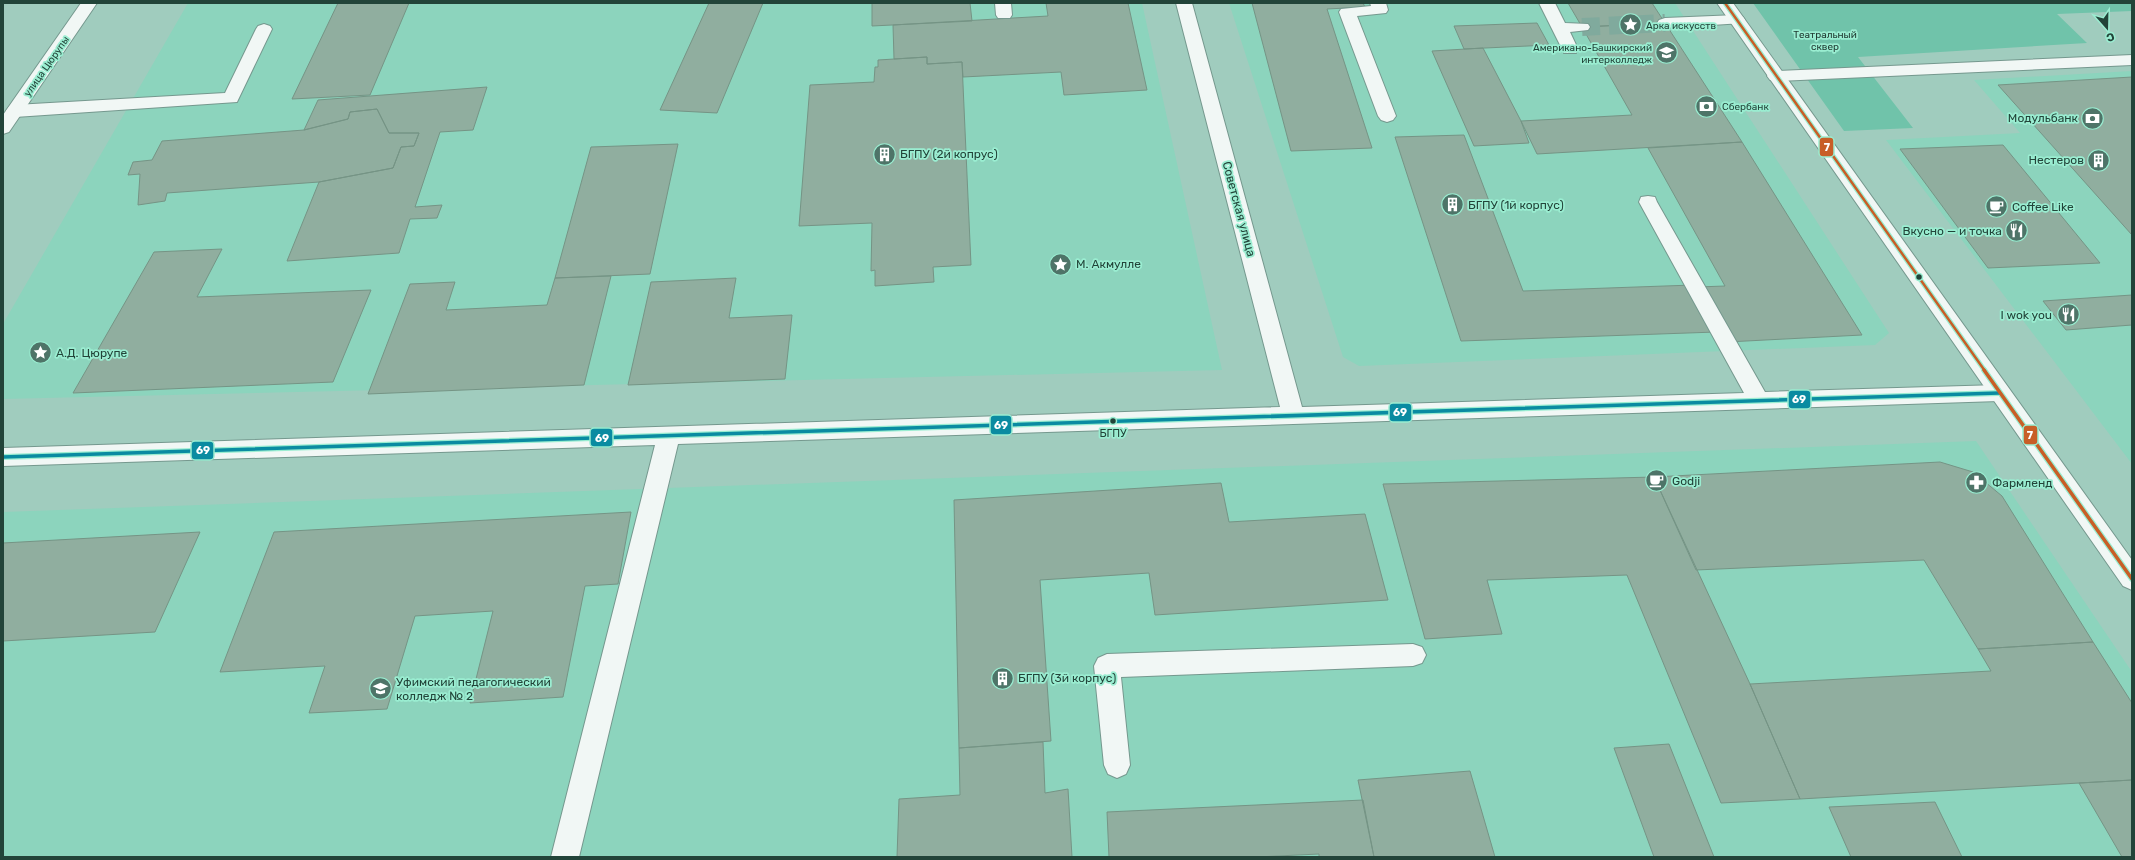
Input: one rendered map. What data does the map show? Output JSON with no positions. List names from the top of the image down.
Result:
{
  "streets": {
    "street": ["улица Цюрупы", "Советская улица"]
  },
  "parks": ["Театральный сквер"],
  "places": {
    "place": ["Арка искусств", "М. Акмулле", "А.Д. Цюрупе"],
    "school or university": ["Американо-Башкирский интерколледж", "Уфимский педагогический колледж № 2"],
    "bank": ["Сбербанк", "Модульбанк"],
    "building": [
      "БГПУ (2й копрус)",
      "Нестеров",
      "БГПУ (1й корпус)",
      "БГПУ (3й корпус)"
    ],
    "cafe": ["Coffee Like", "Godji"],
    "restaurant": ["Вкусно — и точка", "I wok you"],
    "other": ["БГПУ"],
    "pharmacy": ["Фармленд"]
  },
  "lines": ["transit line 7", "transit line 69"],
  "north": "bottom"
}
